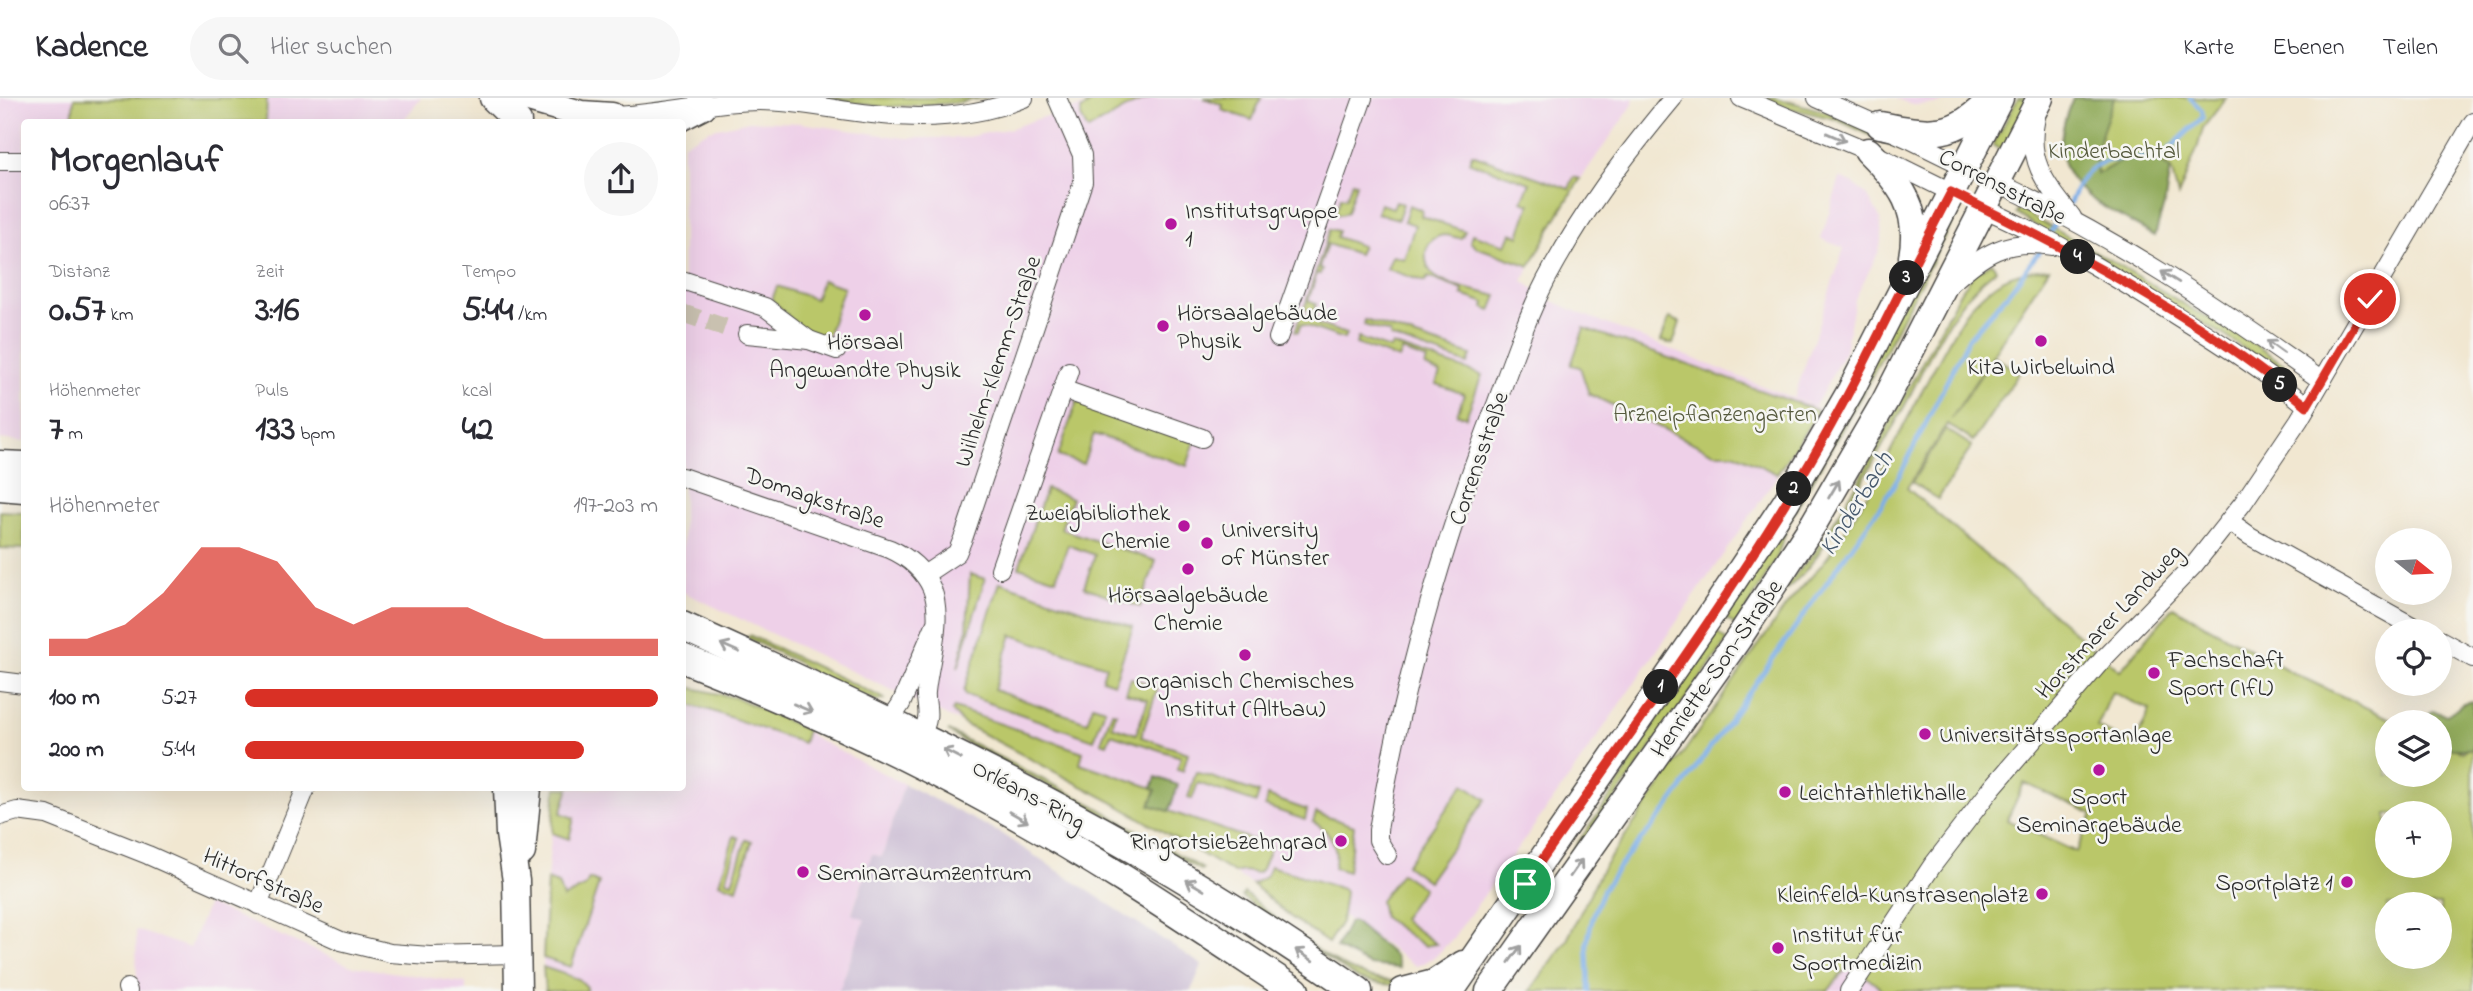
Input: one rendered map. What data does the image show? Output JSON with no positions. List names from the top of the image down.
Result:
{
  "streets": {
    "main road": ["Corrensstraße", "Henriette-Son-Straße", "Orléans-Ring"],
    "street": [
      "Wilhelm-Klemm-Straße",
      "Domagkstraße",
      "Horstmarer Landweg",
      "Hittorfstraße"
    ]
  },
  "crossings": [
    ["Corrensstraße", "Horstmarer Landweg"],
    ["Corrensstraße", "Henriette-Son-Straße"],
    ["Wilhelm-Klemm-Straße", "Domagkstraße"]
  ],
  "water": ["Kinderbach"],
  "parks": ["Kinderbachtal", "Arzneipflanzengarten"],
  "places": [
    "Institutsgruppe 1",
    "Hörsaal Angewandte Physik",
    "Hörsaalgebäude Physik",
    "Kita Wirbelwind",
    "Zweigbibliothek Chemie",
    "University of Münster",
    "Hörsaalgebäude Chemie",
    "Organisch Chemisches Institut (Altbau)",
    "Fachschaft Sport (IfL)",
    "Universitätssportanlage",
    "Sport Seminargebäude",
    "Leichtathletikhalle",
    "Ringrotsiebzehngrad",
    "Seminarraumzentrum",
    "Sportplatz 1",
    "Kleinfeld-Kunstrasenplatz",
    "Institut für Sportmedizin"
  ],
  "north": "right",
  "page": {
    "header": "Kadence",
    "search": "Hier suchen",
    "nav": ["Karte", "Ebenen", "Teilen"],
    "heading": ["Morgenlauf", "06:37"],
    "stats": [
      ["Distanz", "0.57 km"],
      ["Zeit", "3:16"],
      ["Tempo", "5:44 /km"],
      ["Höhenmeter", "7 m"],
      ["Puls", "133 bpm"],
      ["kcal", "42"]
    ],
    "pins": [
      "4",
      "3",
      "5",
      "2",
      "1"
    ],
    "chart": ["Höhenmeter", "197–203 m"],
    "map_buttons": ["+", "−"],
    "list": [
      {
        "name": "100 m",
        "note": "5:27"
      },
      {
        "name": "200 m",
        "note": "5:44"
      }
    ]
  }
}
